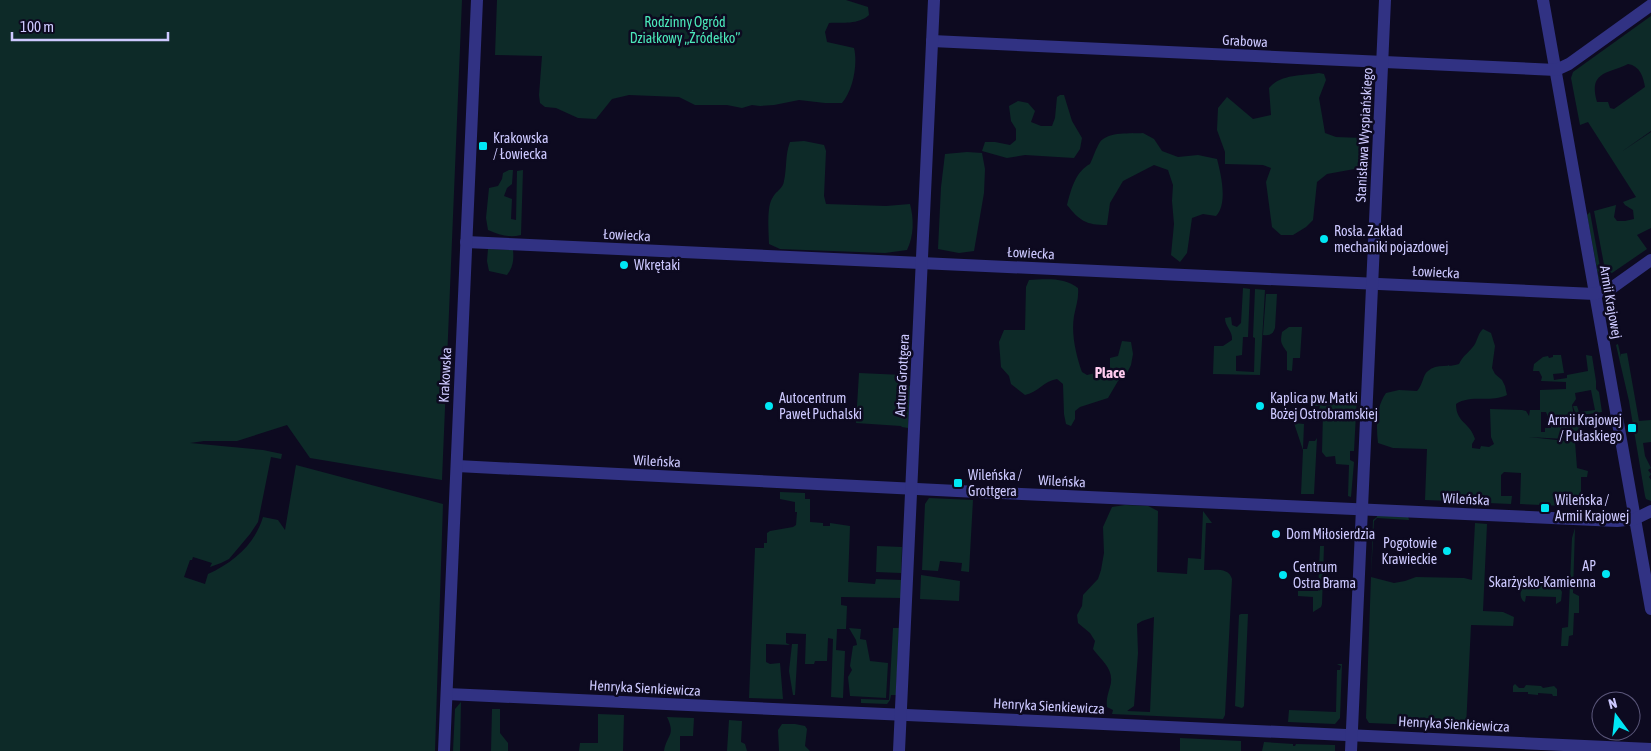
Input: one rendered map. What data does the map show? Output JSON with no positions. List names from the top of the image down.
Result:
{
  "streets": {
    "street": [
      "Grabowa",
      "Stanisława Wyspiańskiego",
      "Łowiecka",
      "Armii Krajowej",
      "Krakowska",
      "Artura Grottgera",
      "Wileńska",
      "Henryka Sienkiewicza"
    ]
  },
  "crossings": [
    ["Grabowa", "Stanisława Wyspiańskiego"],
    ["Grabowa", "Armii Krajowej"],
    ["Grabowa", "Artura Grottgera"],
    ["Stanisława Wyspiańskiego", "Łowiecka"],
    ["Stanisława Wyspiańskiego", "Wileńska"],
    ["Stanisława Wyspiańskiego", "Henryka Sienkiewicza"],
    ["Łowiecka", "Armii Krajowej"],
    ["Łowiecka", "Krakowska"],
    ["Łowiecka", "Artura Grottgera"],
    ["Armii Krajowej", "Wileńska"],
    ["Krakowska", "Wileńska"],
    ["Krakowska", "Henryka Sienkiewicza"],
    ["Artura Grottgera", "Wileńska"],
    ["Artura Grottgera", "Henryka Sienkiewicza"]
  ],
  "districts": ["Place"],
  "parks": ["Rodzinny Ogród Działkowy „Źródełko”"],
  "places": {
    "transit": [
      "Krakowska / Łowiecka",
      "Armii Krajowej / Pułaskiego",
      "Wileńska / Grottgera",
      "Wileńska / Armii Krajowej"
    ],
    "other": [
      "Rosła. Zakład mechaniki pojazdowej",
      "Wkrętaki",
      "Autocentrum Paweł Puchalski",
      "Kaplica pw. Matki Bożej Ostrobramskiej",
      "Dom Miłosierdzia",
      "Pogotowie Krawieckie",
      "AP Skarżysko-Kamienna",
      "Centrum Ostra Brama"
    ]
  },
  "scale_bar": "100 m",
  "north": "top"
}
